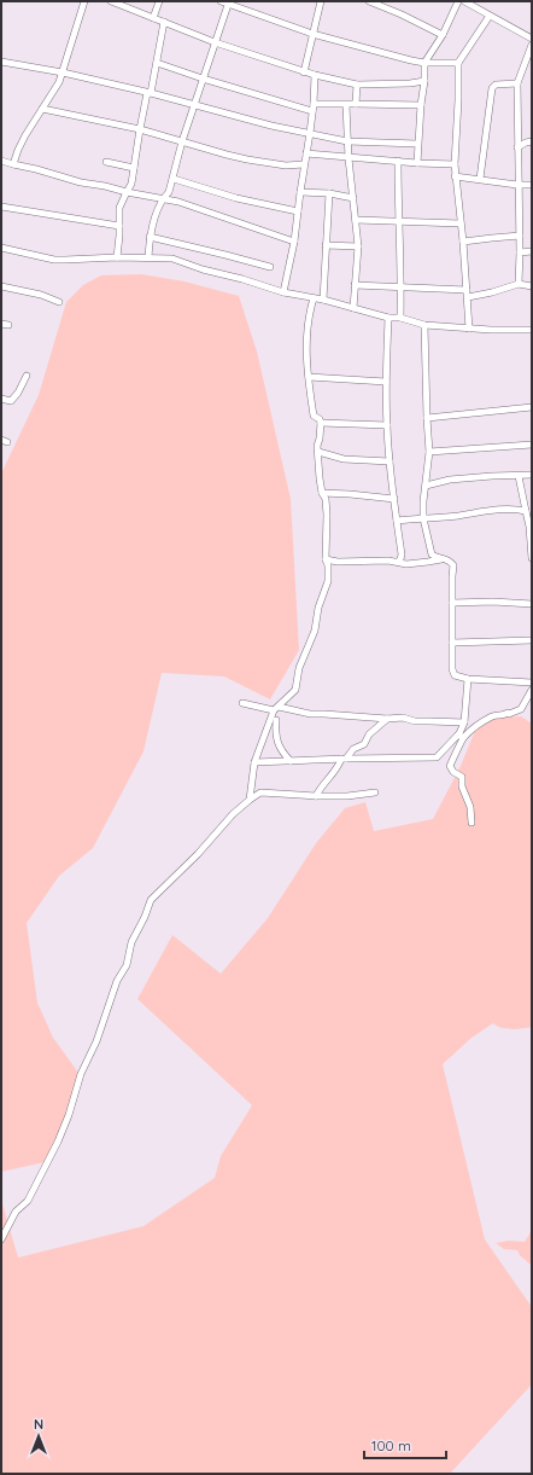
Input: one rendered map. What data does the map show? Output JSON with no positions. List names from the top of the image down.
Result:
{
  "scale_bar": "100 m",
  "north": "top"
}
